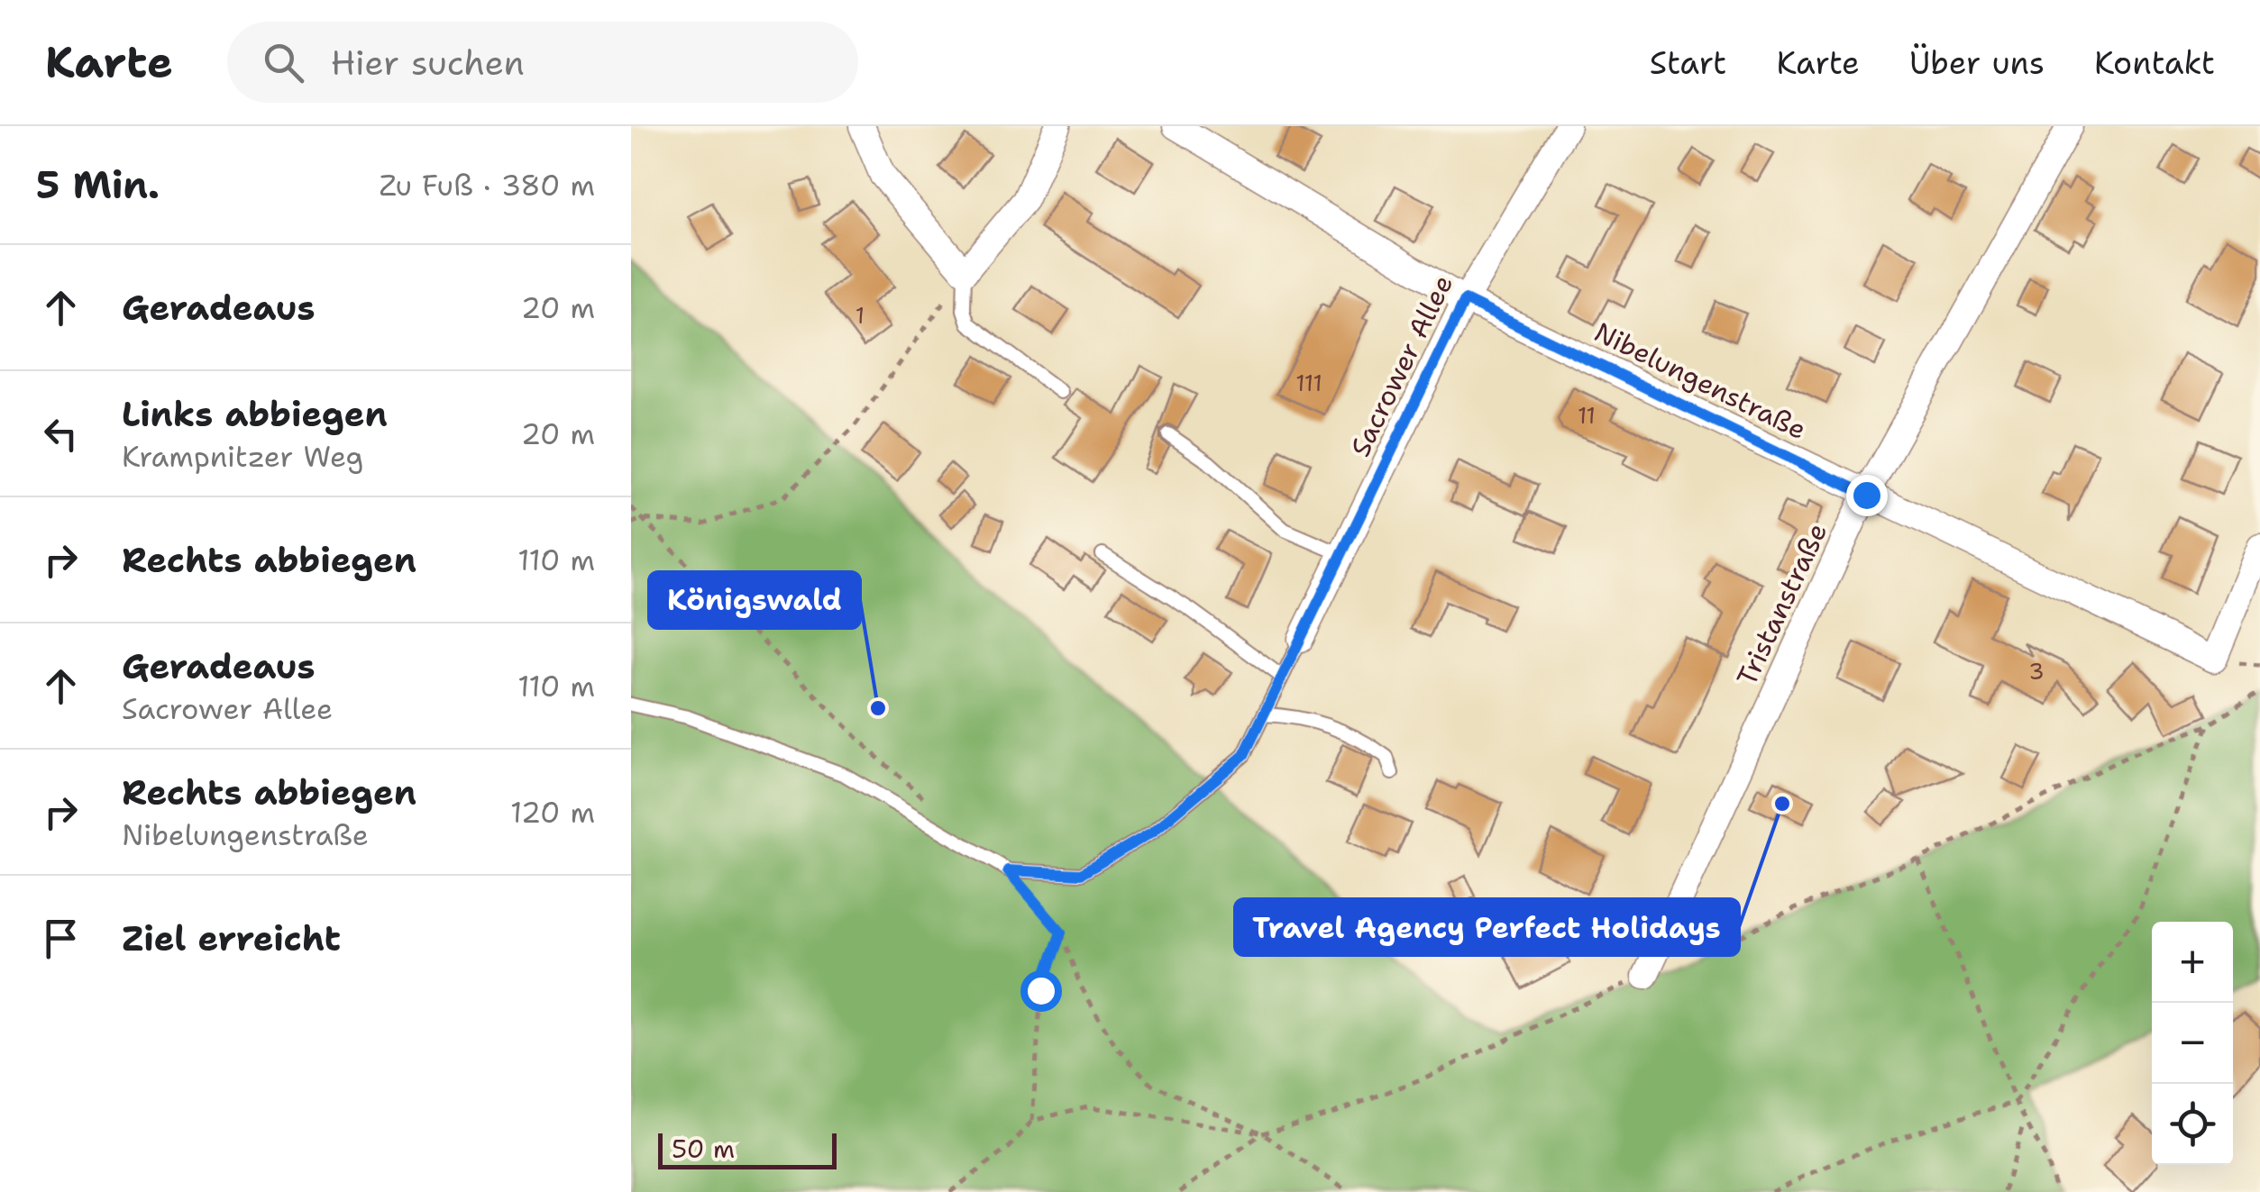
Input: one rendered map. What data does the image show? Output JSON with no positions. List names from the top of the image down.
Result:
{
  "streets": {
    "street": ["Sacrower Allee", "Nibelungenstraße", "Tristanstraße"]
  },
  "crossings": [
    ["Sacrower Allee", "Nibelungenstraße"],
    ["Nibelungenstraße", "Tristanstraße"]
  ],
  "places": ["Königswald", "Travel Agency Perfect Holidays"],
  "house_numbers": [
    "1",
    "111",
    "11",
    "3"
  ],
  "scale_bar": "50 m",
  "page": {
    "header": "Karte",
    "search": "Hier suchen",
    "nav": [
      "Start",
      "Karte",
      "Über uns",
      "Kontakt"
    ],
    "heading": ["5 Min.", "Zu Fuß · 380 m"],
    "list": [
      ["Geradeaus", "20 m"],
      ["Links abbiegen", "Krampnitzer Weg", "20 m"],
      ["Rechts abbiegen", "110 m"],
      ["Geradeaus", "Sacrower Allee", "110 m"],
      ["Rechts abbiegen", "Nibelungenstraße", "120 m"],
      "Ziel erreicht"
    ],
    "map_buttons": ["+", "−"],
    "scale": "50 m"
  }
}
